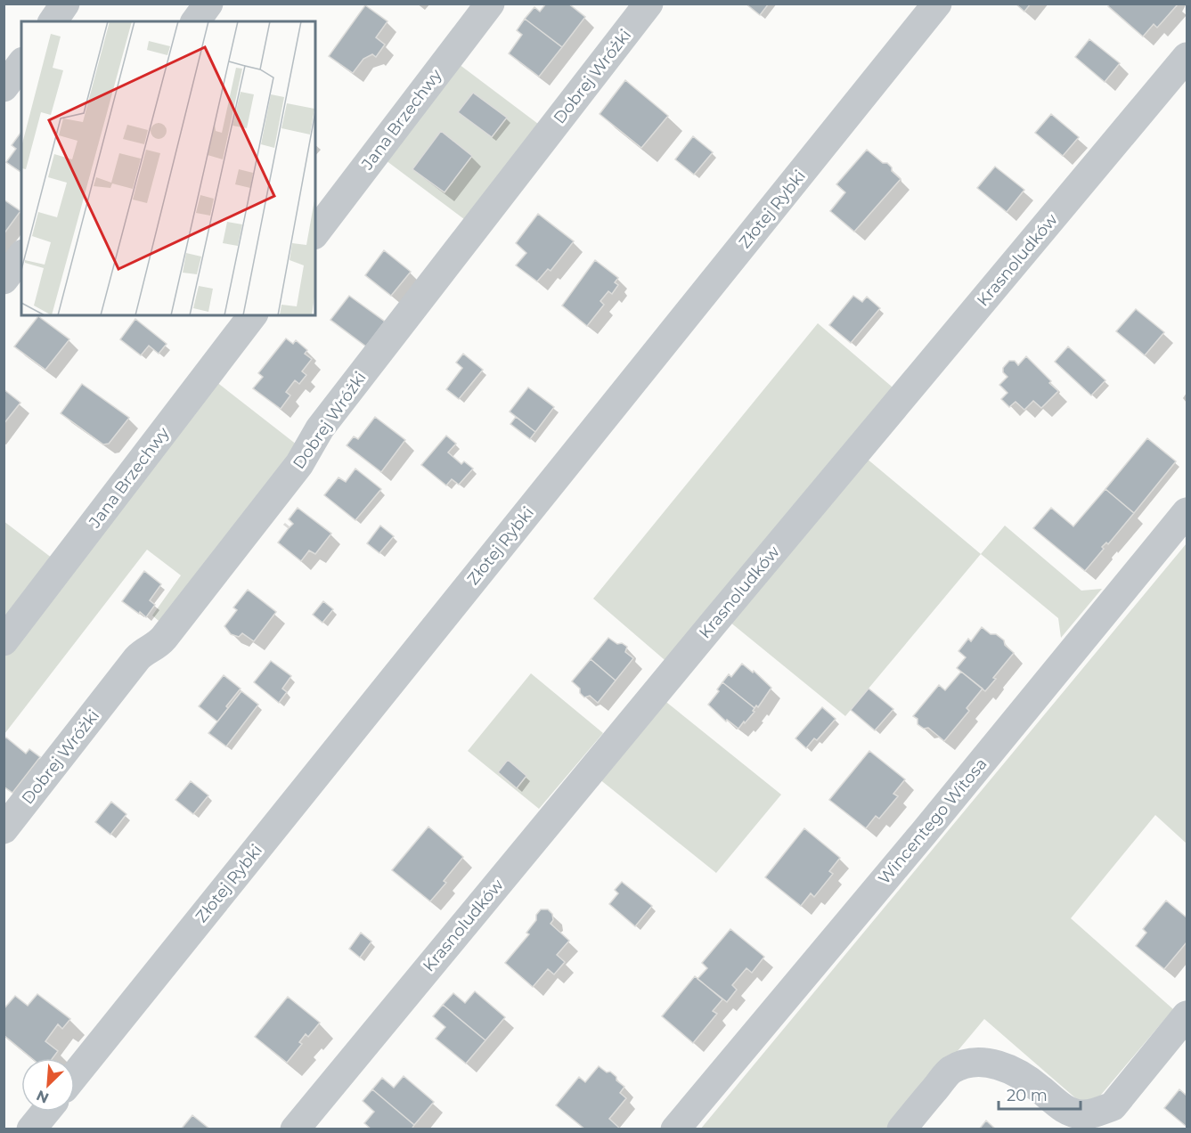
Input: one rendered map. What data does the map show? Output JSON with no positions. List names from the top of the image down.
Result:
{
  "streets": {
    "street": [
      "Dobrej Wróżki",
      "Jana Brzechwy",
      "Złotej Rybki",
      "Krasnoludków",
      "Wincentego Witosa"
    ]
  },
  "scale_bar": "20 m",
  "north": "bottom left"
}
